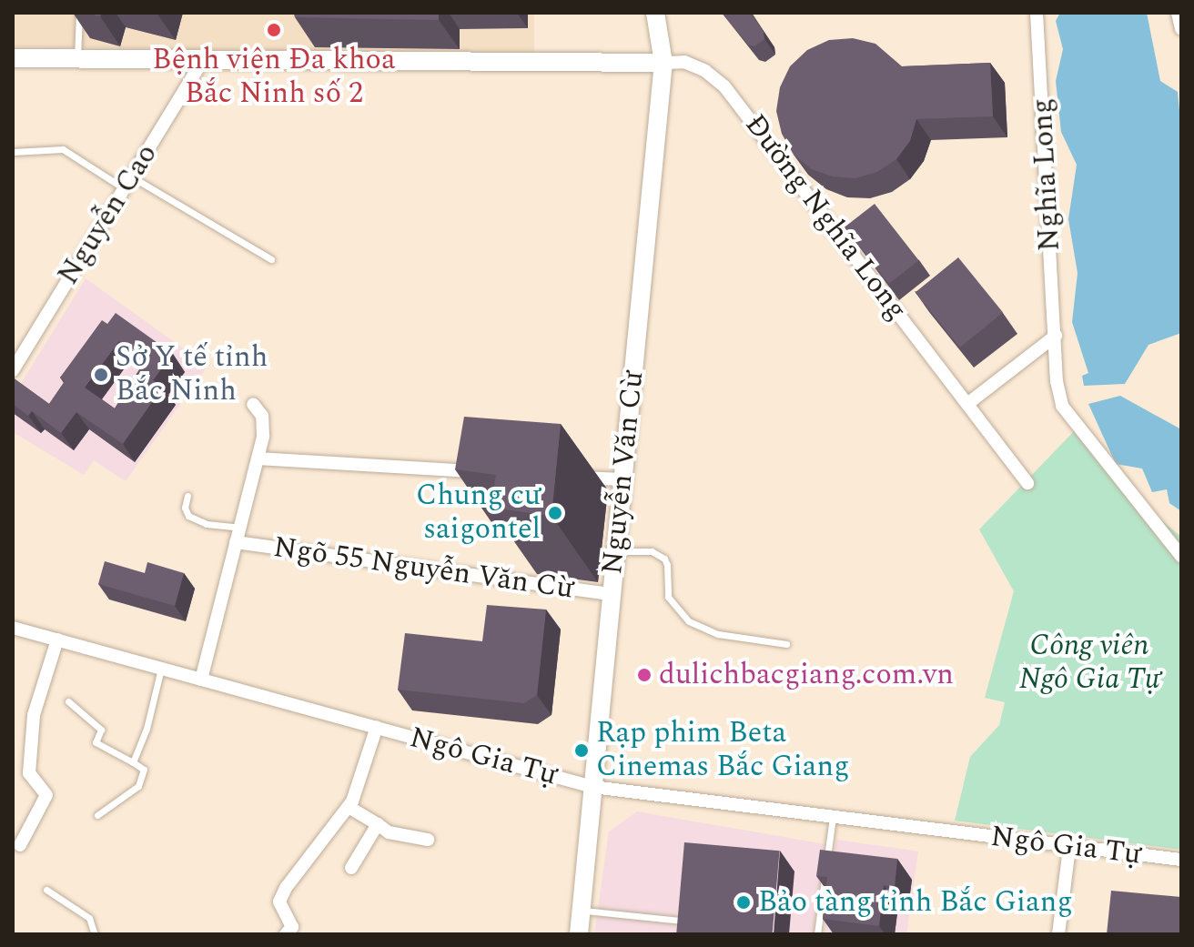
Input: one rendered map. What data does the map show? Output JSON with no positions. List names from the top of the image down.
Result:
{
  "streets": {
    "street": [
      "Nghĩa Long",
      "Nguyễn Cao",
      "Đường Nghĩa Long",
      "Nguyễn Văn Cừ",
      "Ngõ 55 Nguyễn Văn Cừ",
      "Ngô Gia Tự"
    ]
  },
  "crossings": [
    ["Đường Nghĩa Long", "Nguyễn Văn Cừ"],
    ["Nguyễn Văn Cừ", "Ngõ 55 Nguyễn Văn Cừ"],
    ["Nguyễn Văn Cừ", "Ngô Gia Tự"]
  ],
  "parks": ["Công viên Ngô Gia Tự"],
  "places": [
    "Bệnh viện Đa khoa Bắc Ninh số 2",
    "Sở Y tế tỉnh Bắc Ninh",
    "Chung cư saigontel",
    "dulichbacgiang.com.vn",
    "Rạp phim Beta Cinemas Bắc Giang",
    "Bảo tàng tỉnh Bắc Giang"
  ]
}
